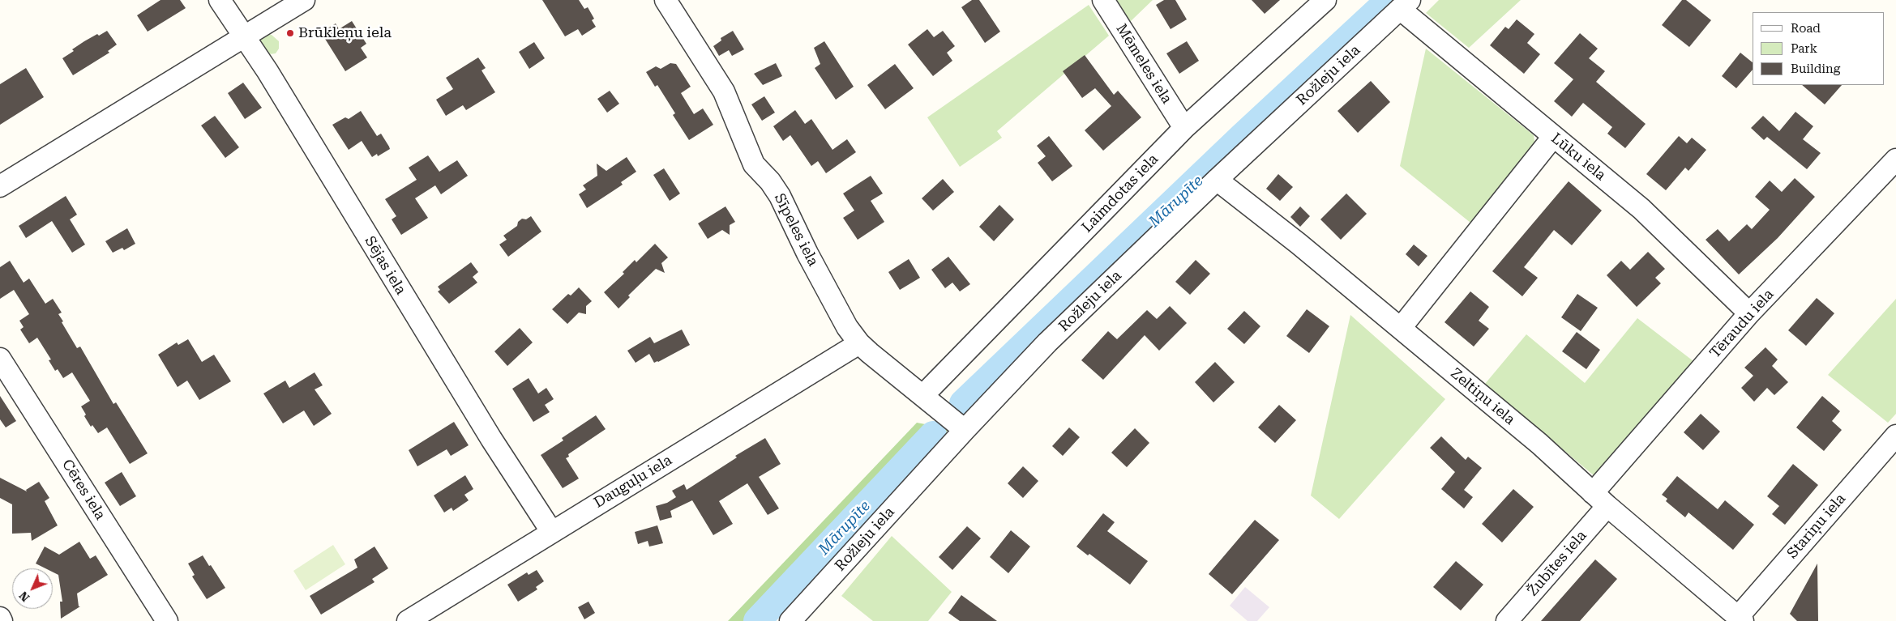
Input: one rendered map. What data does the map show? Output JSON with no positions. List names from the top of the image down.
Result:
{
  "streets": {
    "street": [
      "Mēmeles iela",
      "Rožleju iela",
      "Lūku iela",
      "Laimdotas iela",
      "Sīpeles iela",
      "Sējas iela",
      "Tēraudu iela",
      "Zeltiņu iela",
      "Dauguļu iela",
      "Cēres iela",
      "Stariņu iela",
      "Žubītes iela"
    ]
  },
  "crossings": [
    ["Mēmeles iela", "Laimdotas iela"],
    ["Rožleju iela", "Lūku iela"],
    ["Rožleju iela", "Sīpeles iela"],
    ["Rožleju iela", "Zeltiņu iela"],
    ["Lūku iela", "Tēraudu iela"],
    ["Laimdotas iela", "Sīpeles iela"],
    ["Sīpeles iela", "Dauguļu iela"],
    ["Sējas iela", "Dauguļu iela"],
    ["Tēraudu iela", "Zeltiņu iela"],
    ["Tēraudu iela", "Žubītes iela"],
    ["Zeltiņu iela", "Stariņu iela"],
    ["Zeltiņu iela", "Žubītes iela"]
  ],
  "water": ["Mārupīte"],
  "places": ["Brūkleņu iela"],
  "legend": ["Road", "Park", "Building"],
  "north": "bottom left"
}
